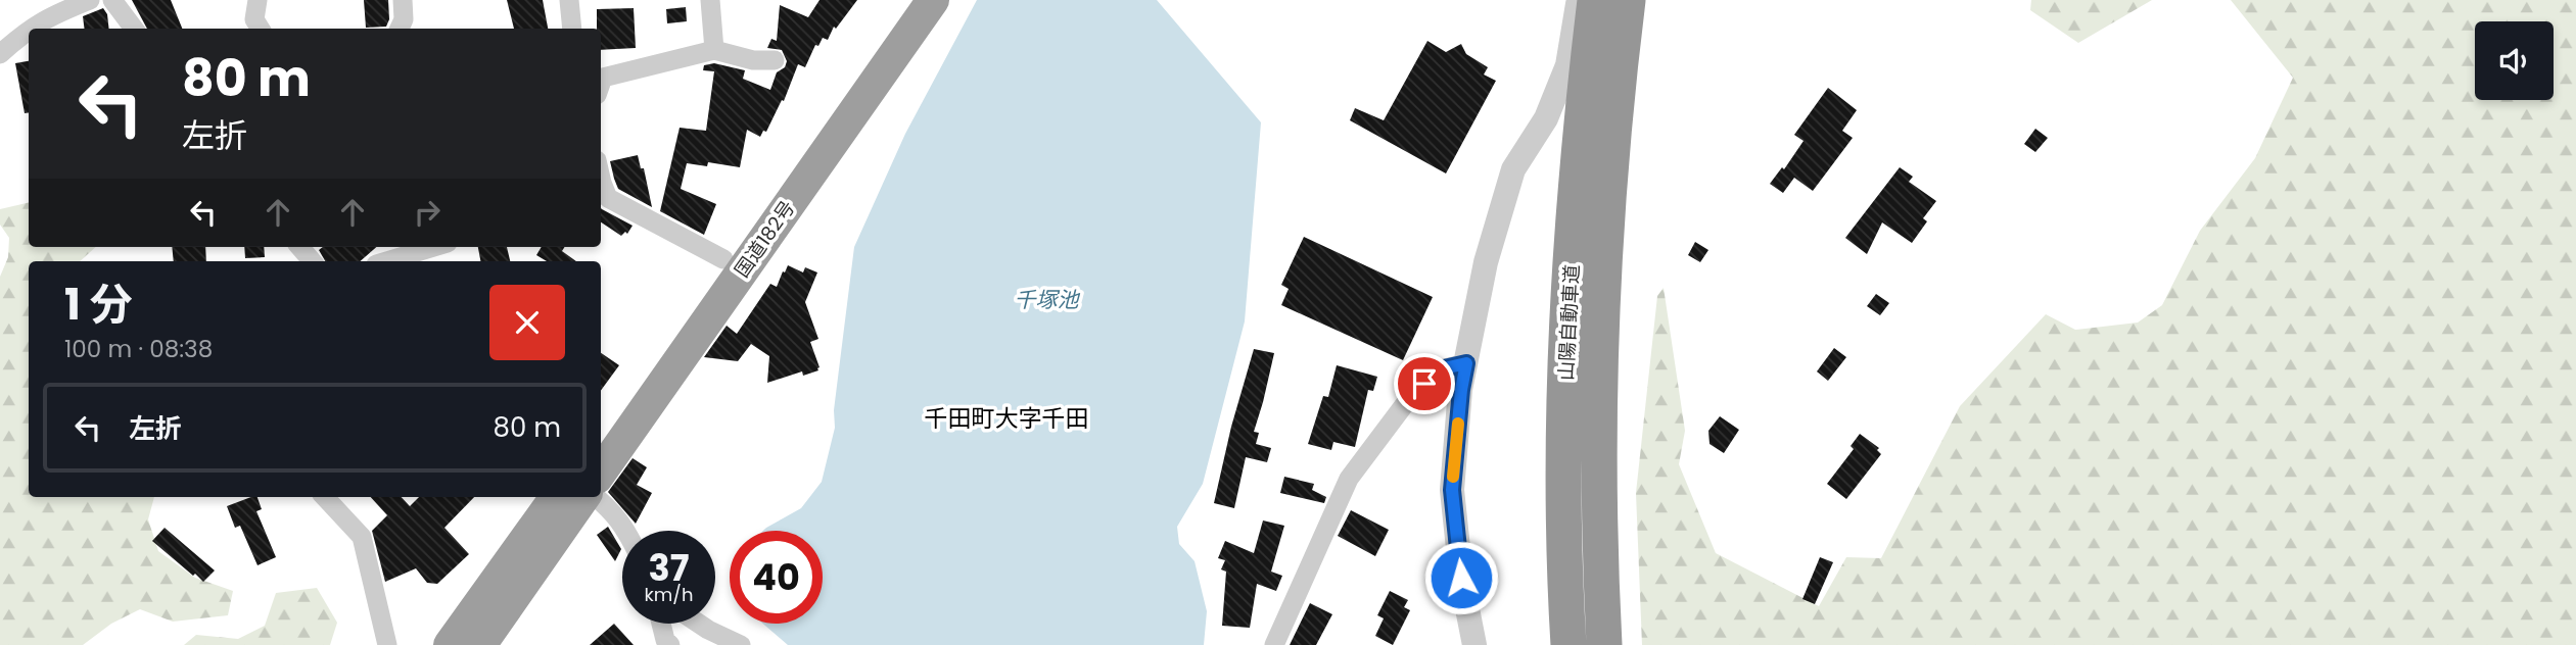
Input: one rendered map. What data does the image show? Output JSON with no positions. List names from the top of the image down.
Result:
{
  "streets": {
    "highway": ["国道182号", "山陽自動車道"]
  },
  "districts": ["千田町大字千田"],
  "water": ["千塚池"],
  "page": {
    "turn": ["80 m", "左折"],
    "heading": ["1 分", "100 m · 08:38"],
    "list": [
      {
        "name": "左折",
        "value": "80 m"
      }
    ],
    "speed": "37 km/h",
    "limit": "40"
  }
}
